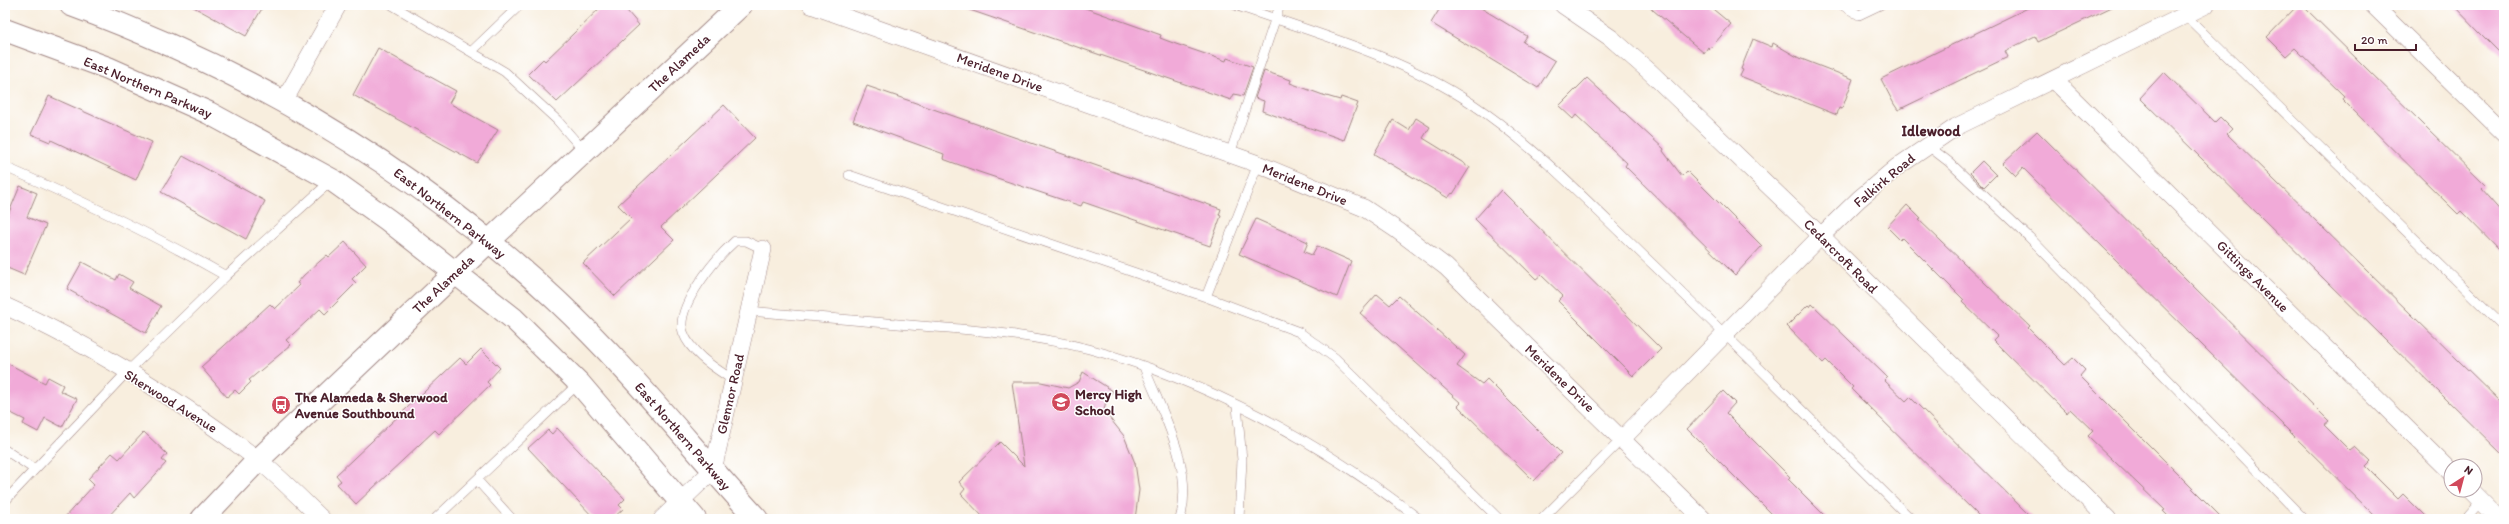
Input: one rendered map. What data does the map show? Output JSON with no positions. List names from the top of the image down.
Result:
{
  "streets": {
    "main road": ["The Alameda", "East Northern Parkway"],
    "street": [
      "Meridene Drive",
      "Falkirk Road",
      "Cedarcroft Road",
      "Gittings Avenue",
      "Glennor Road",
      "Sherwood Avenue"
    ]
  },
  "crossings": [
    ["The Alameda", "East Northern Parkway"],
    ["The Alameda", "Sherwood Avenue"],
    ["Meridene Drive", "Falkirk Road"],
    ["East Northern Parkway", "Glennor Road"],
    ["Falkirk Road", "Cedarcroft Road"],
    ["Falkirk Road", "Gittings Avenue"]
  ],
  "districts": ["Idlewood"],
  "places": {
    "school or university": ["Mercy High School"],
    "bus stop": ["The Alameda & Sherwood Avenue Southbound"]
  },
  "scale_bar": "20 m",
  "north": "top right"
}
